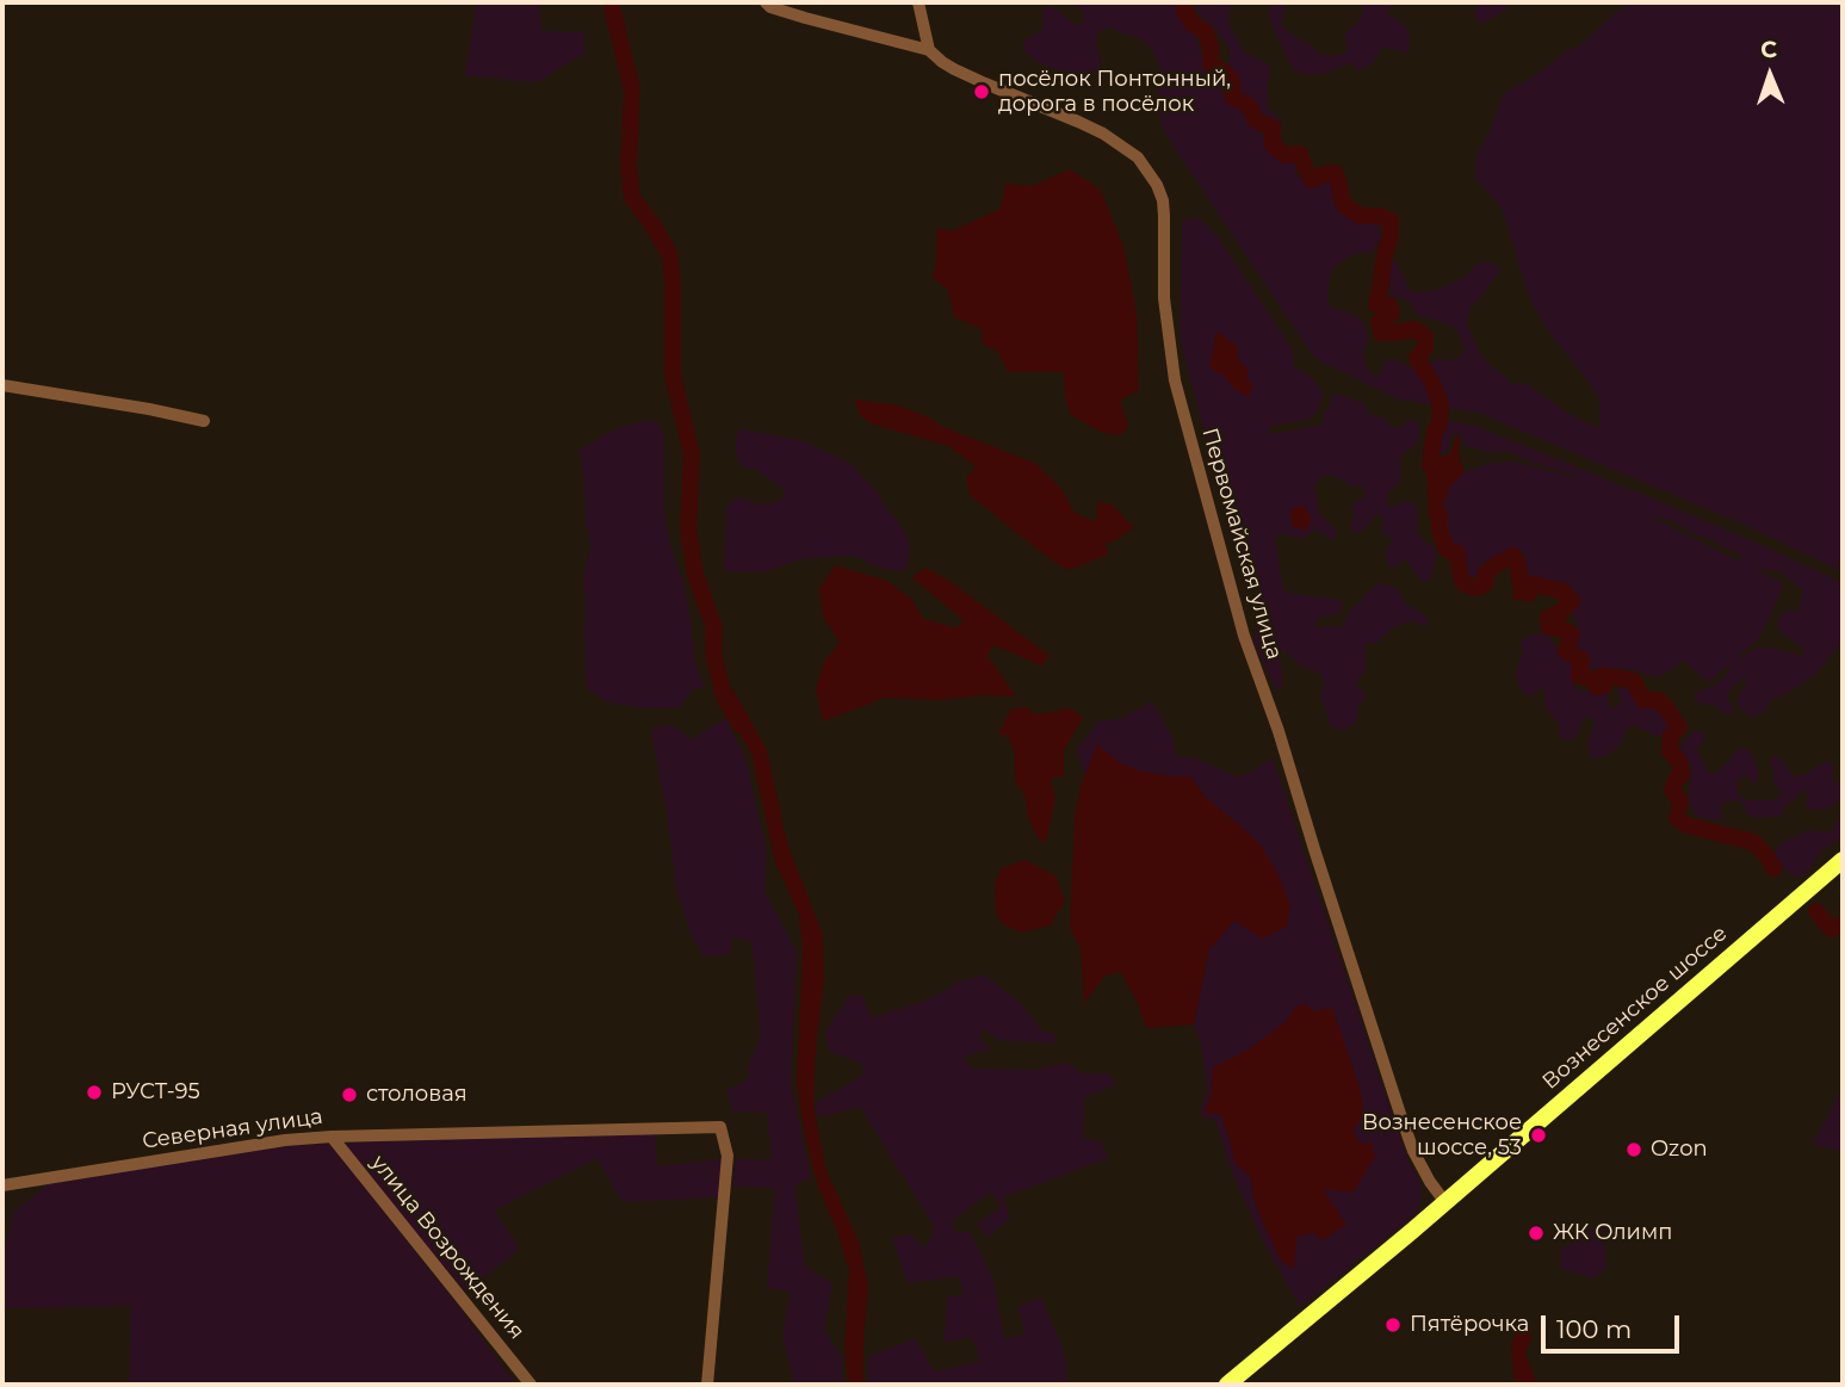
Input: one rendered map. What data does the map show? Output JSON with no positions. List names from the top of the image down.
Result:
{
  "streets": {
    "main road": ["Вознесенское шоссе"],
    "street": ["Первомайская улица", "Северная улица", "улица Возрождения"]
  },
  "crossings": [
    ["Первомайская улица", "Вознесенское шоссе"],
    ["Северная улица", "улица Возрождения"]
  ],
  "places": [
    "посёлок Понтонный, дорога в посёлок",
    "РУСТ-95",
    "столовая",
    "Вознесенское шоссе, 53",
    "Ozon",
    "ЖК Олимп",
    "Пятёрочка"
  ],
  "scale_bar": "100 m",
  "north": "top"
}
